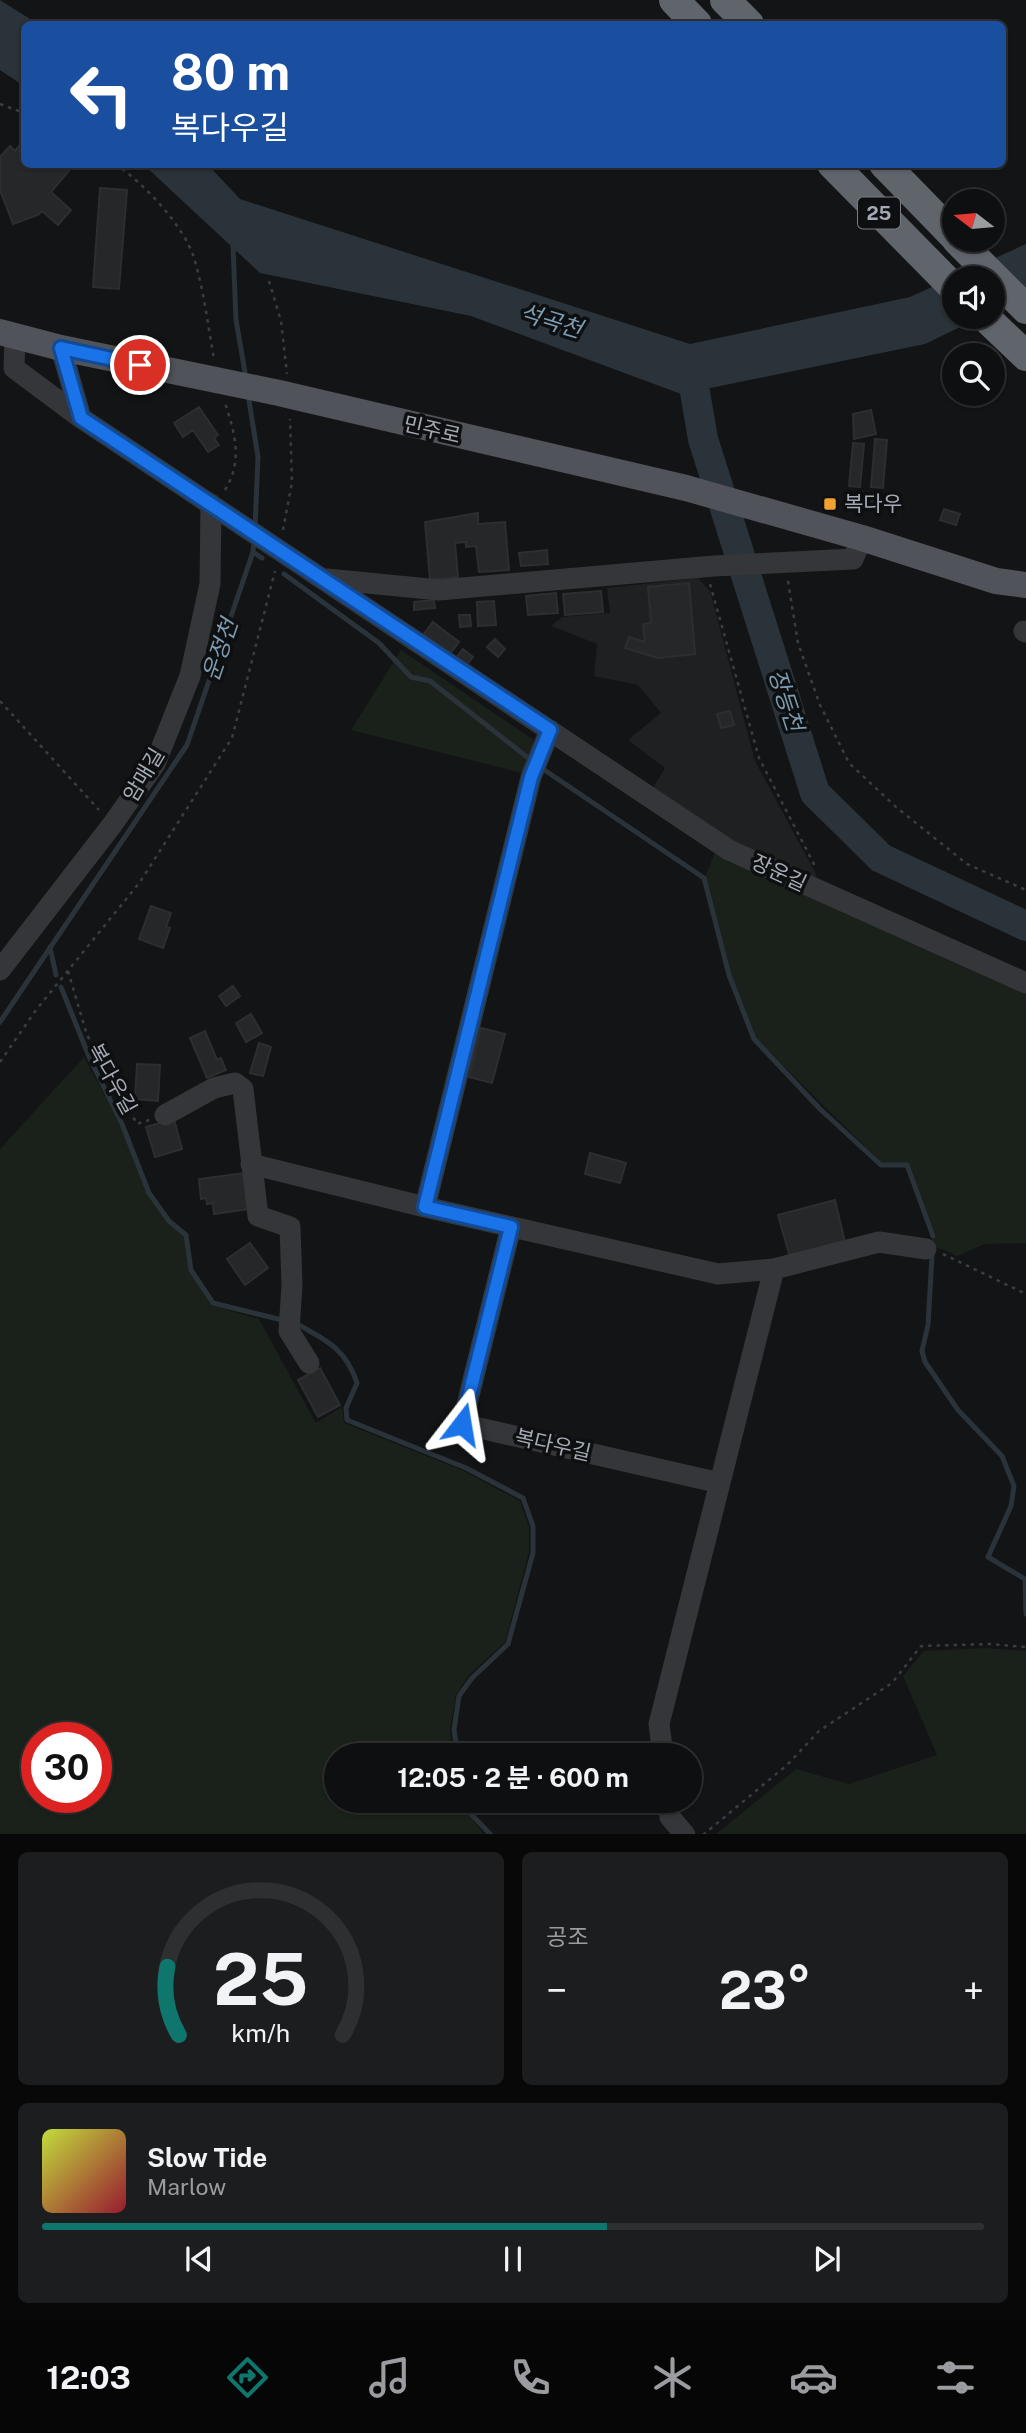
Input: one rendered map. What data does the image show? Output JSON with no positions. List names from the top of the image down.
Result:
{
  "streets": {
    "highway": ["25"],
    "main road": ["민주로"],
    "street": ["암매길", "장운길", "복다우길"]
  },
  "crossings": [
    ["민주로", "장운길"],
    ["암매길", "장운길"]
  ],
  "water": ["석곡천", "운정천", "장등천"],
  "places": {
    "transit": ["복다우"]
  },
  "north": "left",
  "page": {
    "turn": ["80 m", "복다우길"],
    "limit": "30",
    "trip": "12:05 · 2 분 · 600 m",
    "tile": "공조",
    "heat": ["−", "23°", "+"],
    "song": ["Slow Tide", "Marlow"],
    "tabs": "12:03",
    "gauge": ["25", "km/h"]
  }
}
